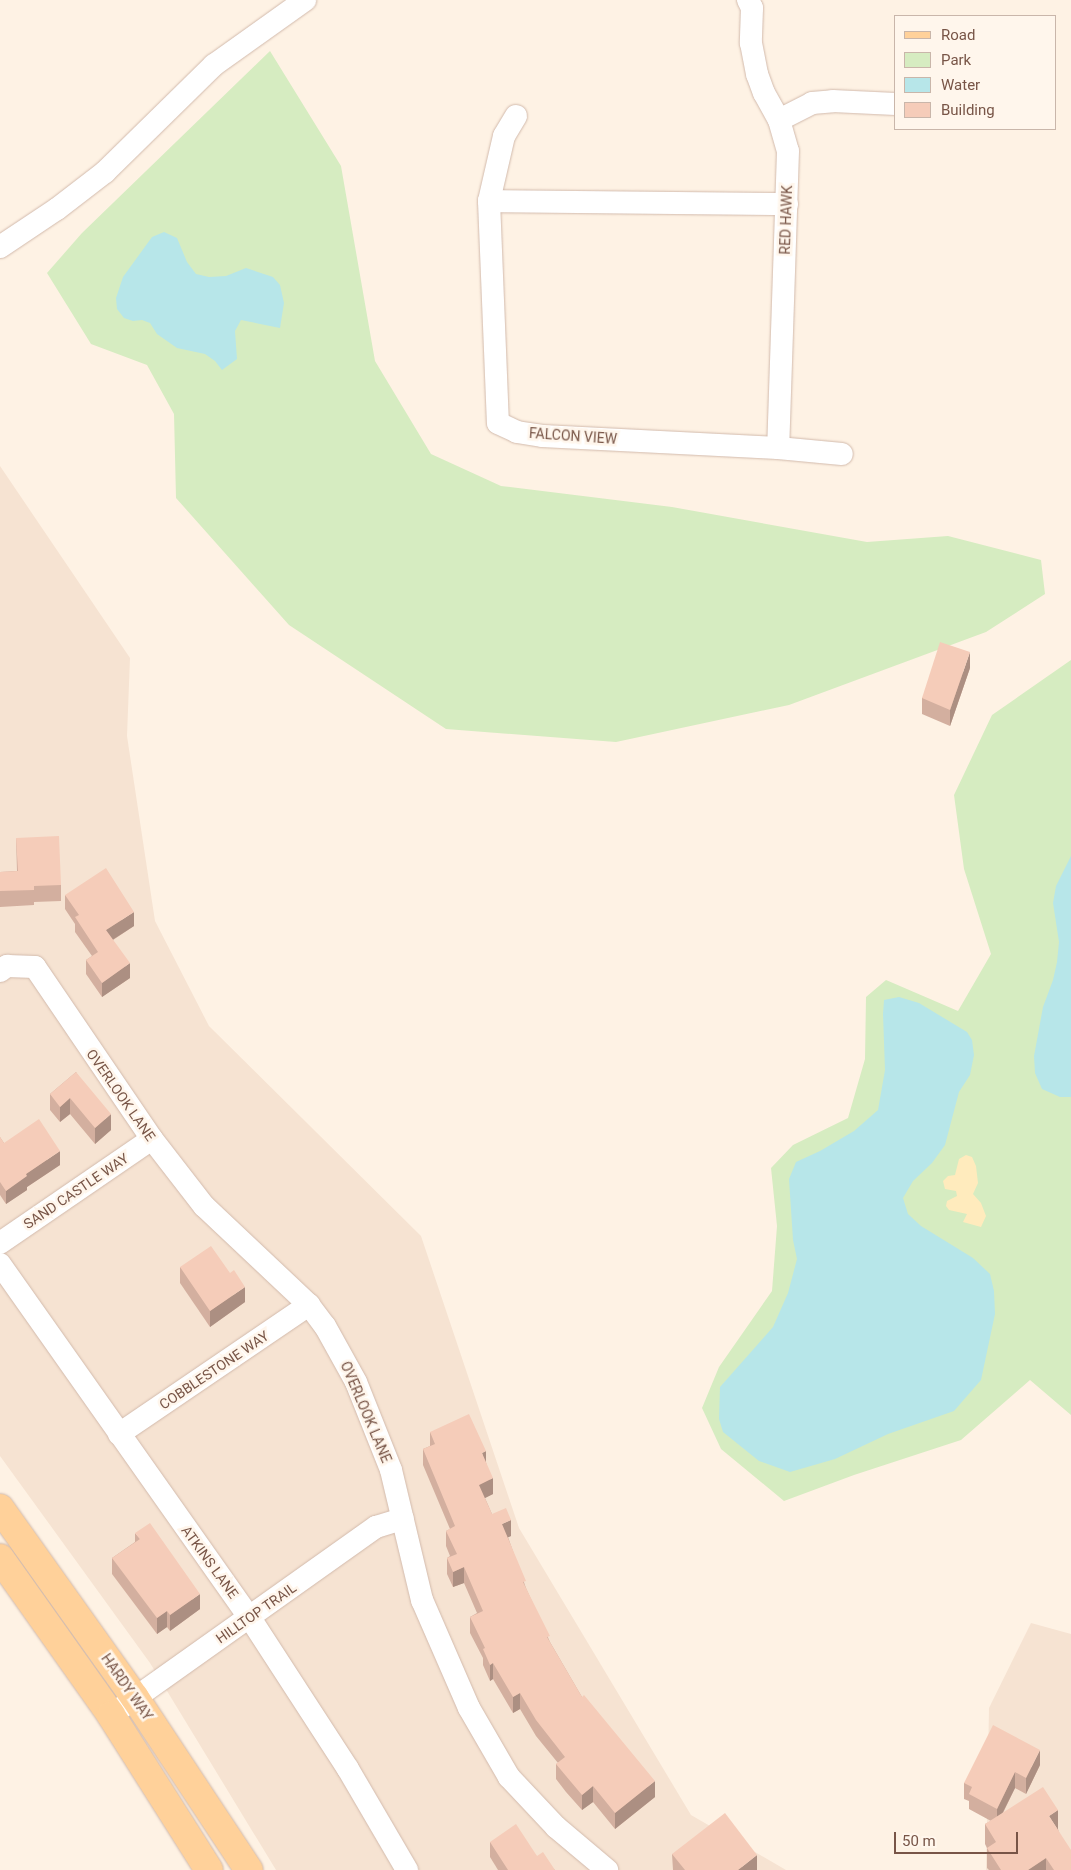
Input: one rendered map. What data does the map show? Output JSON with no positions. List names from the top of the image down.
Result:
{
  "streets": {
    "main road": ["HARDY WAY"],
    "street": [
      "RED HAWK",
      "FALCON VIEW",
      "OVERLOOK LANE",
      "SAND CASTLE WAY",
      "COBBLESTONE WAY",
      "ATKINS LANE",
      "HILLTOP TRAIL"
    ]
  },
  "crossings": [
    ["RED HAWK", "FALCON VIEW"],
    ["OVERLOOK LANE", "SAND CASTLE WAY"],
    ["OVERLOOK LANE", "COBBLESTONE WAY"],
    ["OVERLOOK LANE", "HILLTOP TRAIL"],
    ["COBBLESTONE WAY", "ATKINS LANE"],
    ["ATKINS LANE", "HILLTOP TRAIL"],
    ["HILLTOP TRAIL", "HARDY WAY"]
  ],
  "legend": [
    "Road",
    "Park",
    "Water",
    "Building"
  ],
  "scale_bar": "50 m"
}
